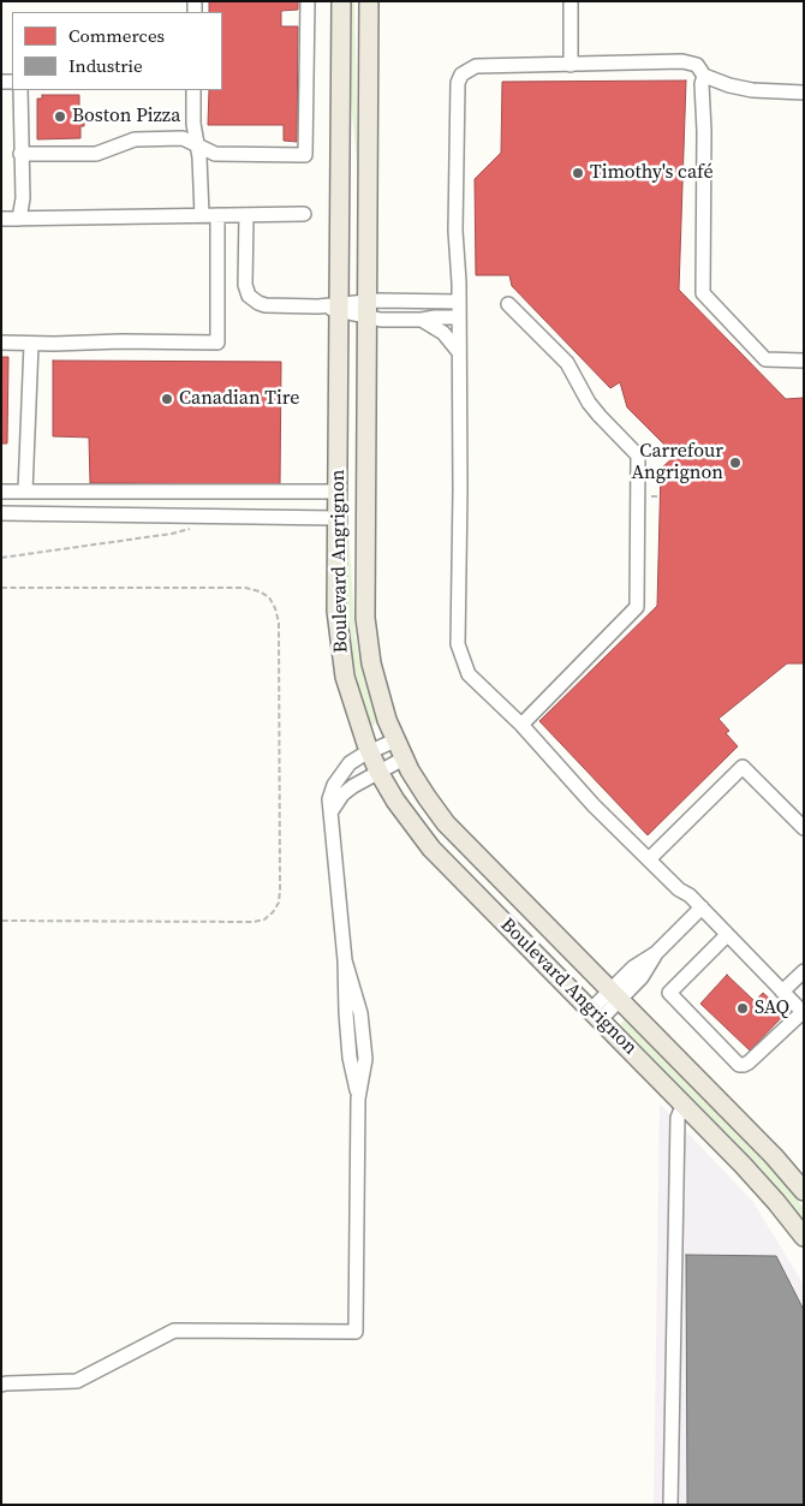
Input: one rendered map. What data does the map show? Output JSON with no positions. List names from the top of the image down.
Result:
{
  "streets": {
    "main road": ["Boulevard Angrignon"]
  },
  "places": [
    "Boston Pizza",
    "Timothy's café",
    "Canadian Tire",
    "Carrefour Angrignon",
    "SAQ"
  ],
  "legend": ["Commerces", "Industrie"]
}
